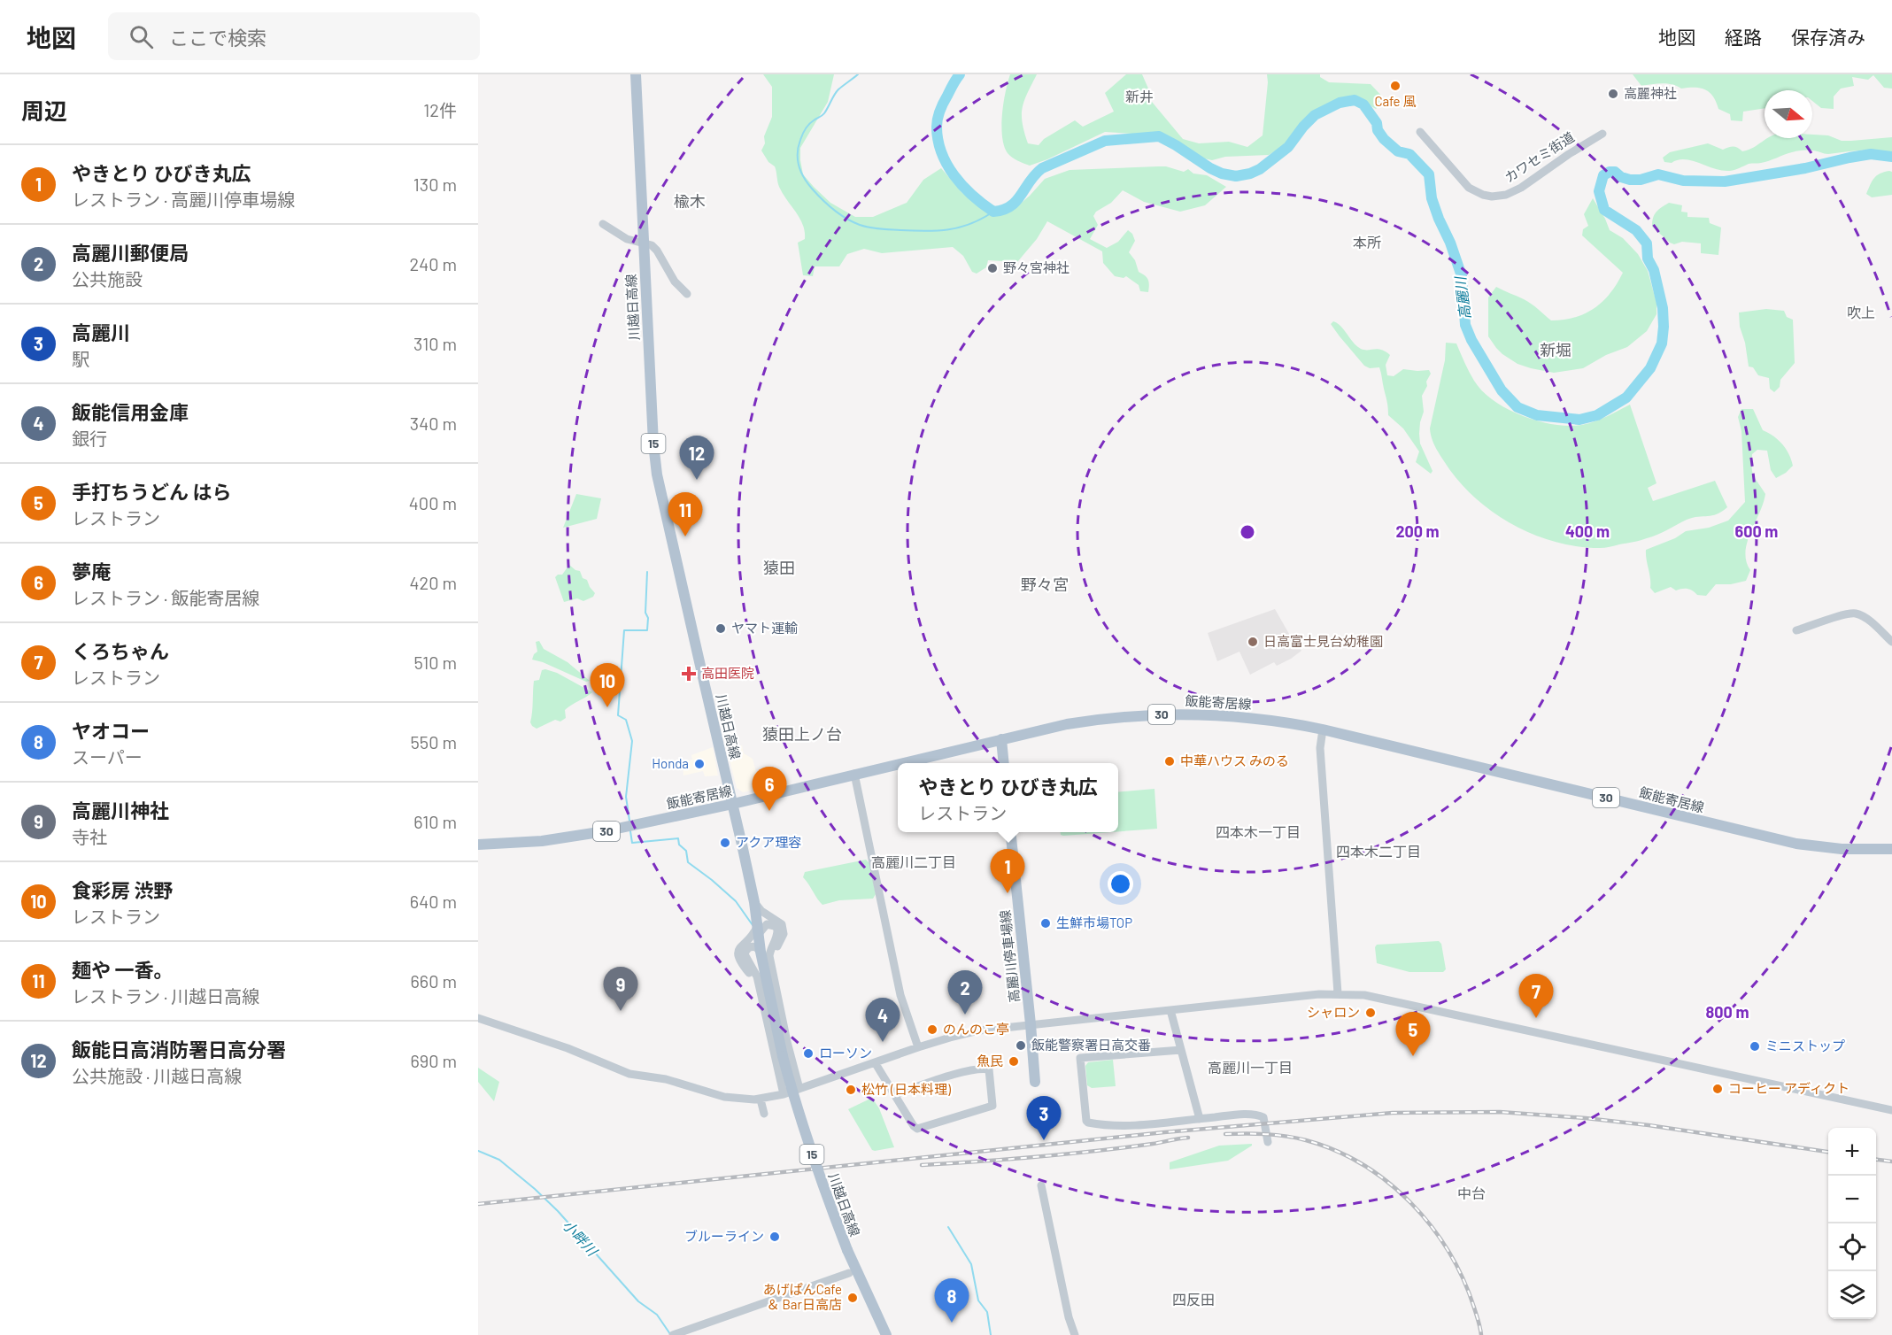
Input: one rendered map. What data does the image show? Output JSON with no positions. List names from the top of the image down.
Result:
{
  "streets": {
    "main road": [
      "川越日高線",
      "15",
      "飯能寄居線",
      "30",
      "高麗川停車場線"
    ],
    "street": ["カワセミ街道"]
  },
  "crossings": [
    ["川越日高線", "飯能寄居線"]
  ],
  "districts": [
    "新井",
    "楡木",
    "本所",
    "吹上",
    "新堀",
    "猿田",
    "野々宮",
    "猿田上ノ台",
    "四本木一丁目",
    "四本木二丁目",
    "高麗川二丁目",
    "高麗川一丁目",
    "中台",
    "四反田"
  ],
  "water": ["高麗川", "小畔川"],
  "places": {
    "other": [
      "Cafe 風",
      "高麗神社",
      "野々宮神社",
      "ヤマト運輸",
      "日高富士見台幼稚園",
      "中華ハウス みのる",
      "Honda",
      "アクア理容",
      "生鮮市場TOP",
      "シャロン",
      "のんのこ亭",
      "飯能警察署日高交番",
      "ミニストップ",
      "ローソン",
      "魚民",
      "コーヒー アディクト",
      "松竹 (日本料理)",
      "ブルーライン",
      "あげぱんCafe ＆ Bar日高店"
    ],
    "health": ["高田医院"]
  },
  "north": "right",
  "page": {
    "header": "地図",
    "search": "ここで検索",
    "nav": ["地図", "経路", "保存済み"],
    "heading": ["周辺", "12件"],
    "list": [
      {
        "mark": "1",
        "name": "やきとり ひびき丸広",
        "note": "レストラン · 高麗川停車場線",
        "value": "130 m"
      },
      {
        "mark": "2",
        "name": "高麗川郵便局",
        "note": "公共施設",
        "value": "240 m"
      },
      {
        "mark": "3",
        "name": "高麗川",
        "note": "駅",
        "value": "310 m"
      },
      {
        "mark": "4",
        "name": "飯能信用金庫",
        "note": "銀行",
        "value": "340 m"
      },
      {
        "mark": "5",
        "name": "手打ちうどん はら",
        "note": "レストラン",
        "value": "400 m"
      },
      {
        "mark": "6",
        "name": "夢庵",
        "note": "レストラン · 飯能寄居線",
        "value": "420 m"
      },
      {
        "mark": "7",
        "name": "くろちゃん",
        "note": "レストラン",
        "value": "510 m"
      },
      {
        "mark": "8",
        "name": "ヤオコー",
        "note": "スーパー",
        "value": "550 m"
      },
      {
        "mark": "9",
        "name": "高麗川神社",
        "note": "寺社",
        "value": "610 m"
      },
      {
        "mark": "10",
        "name": "食彩房 渋野",
        "note": "レストラン",
        "value": "640 m"
      },
      {
        "mark": "11",
        "name": "麺や 一香。",
        "note": "レストラン · 川越日高線",
        "value": "660 m"
      },
      {
        "mark": "12",
        "name": "飯能日高消防署日高分署",
        "note": "公共施設 · 川越日高線",
        "value": "690 m"
      }
    ],
    "pins": [
      "12",
      "11",
      "10",
      "6",
      "1",
      "9",
      "2",
      "7",
      "4",
      "5",
      "3",
      "8"
    ],
    "popup": ["やきとり ひびき丸広", "レストラン"],
    "map_buttons": ["+", "−"]
  },
  "rings": [
    "200 m",
    "400 m",
    "600 m",
    "800 m"
  ]
}
